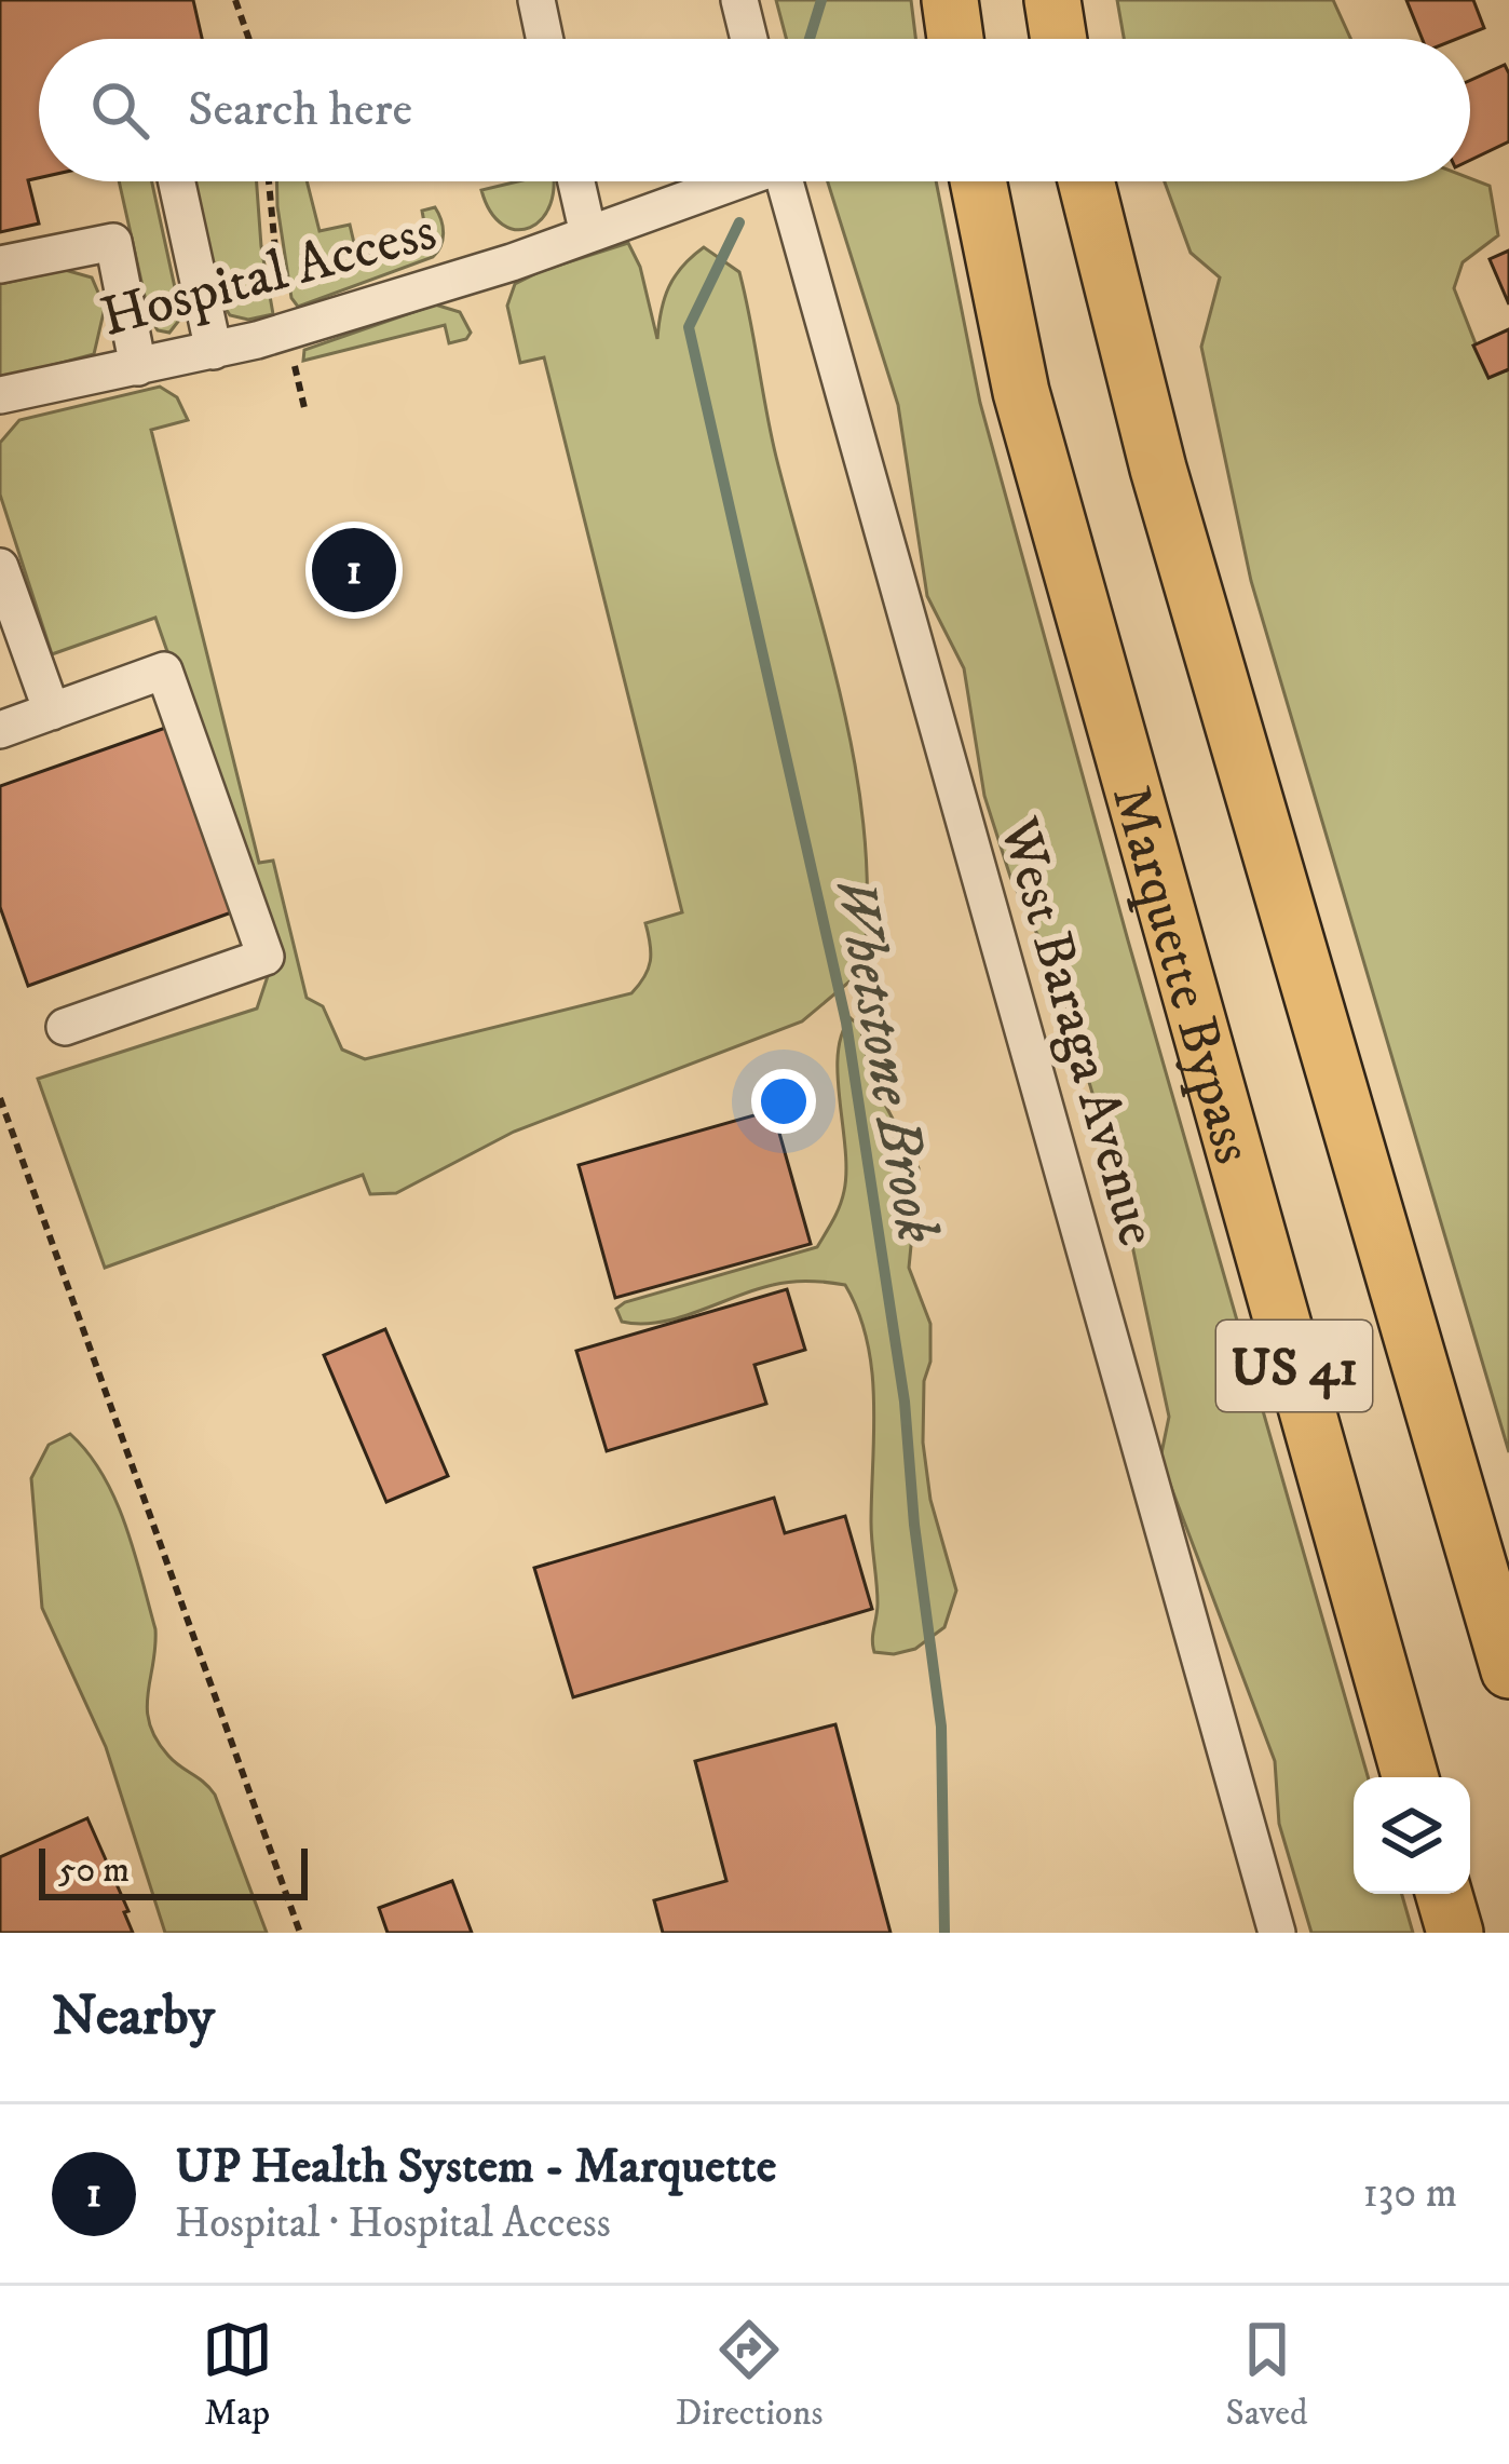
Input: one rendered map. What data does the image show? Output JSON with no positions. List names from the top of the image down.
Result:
{
  "streets": {
    "highway": ["Marquette Bypass", "US 41"],
    "street": ["Hospital Access", "West Baraga Avenue"]
  },
  "water": ["Whetstone Brook"],
  "scale_bar": "50 m",
  "page": {
    "search": "Search here",
    "pins": "1",
    "scale": "50 m",
    "heading": "Nearby",
    "list": [
      {
        "mark": "1",
        "name": "UP Health System - Marquette",
        "note": "Hospital · Hospital Access",
        "value": "130 m"
      }
    ],
    "nav": ["Map", "Directions", "Saved"]
  }
}
